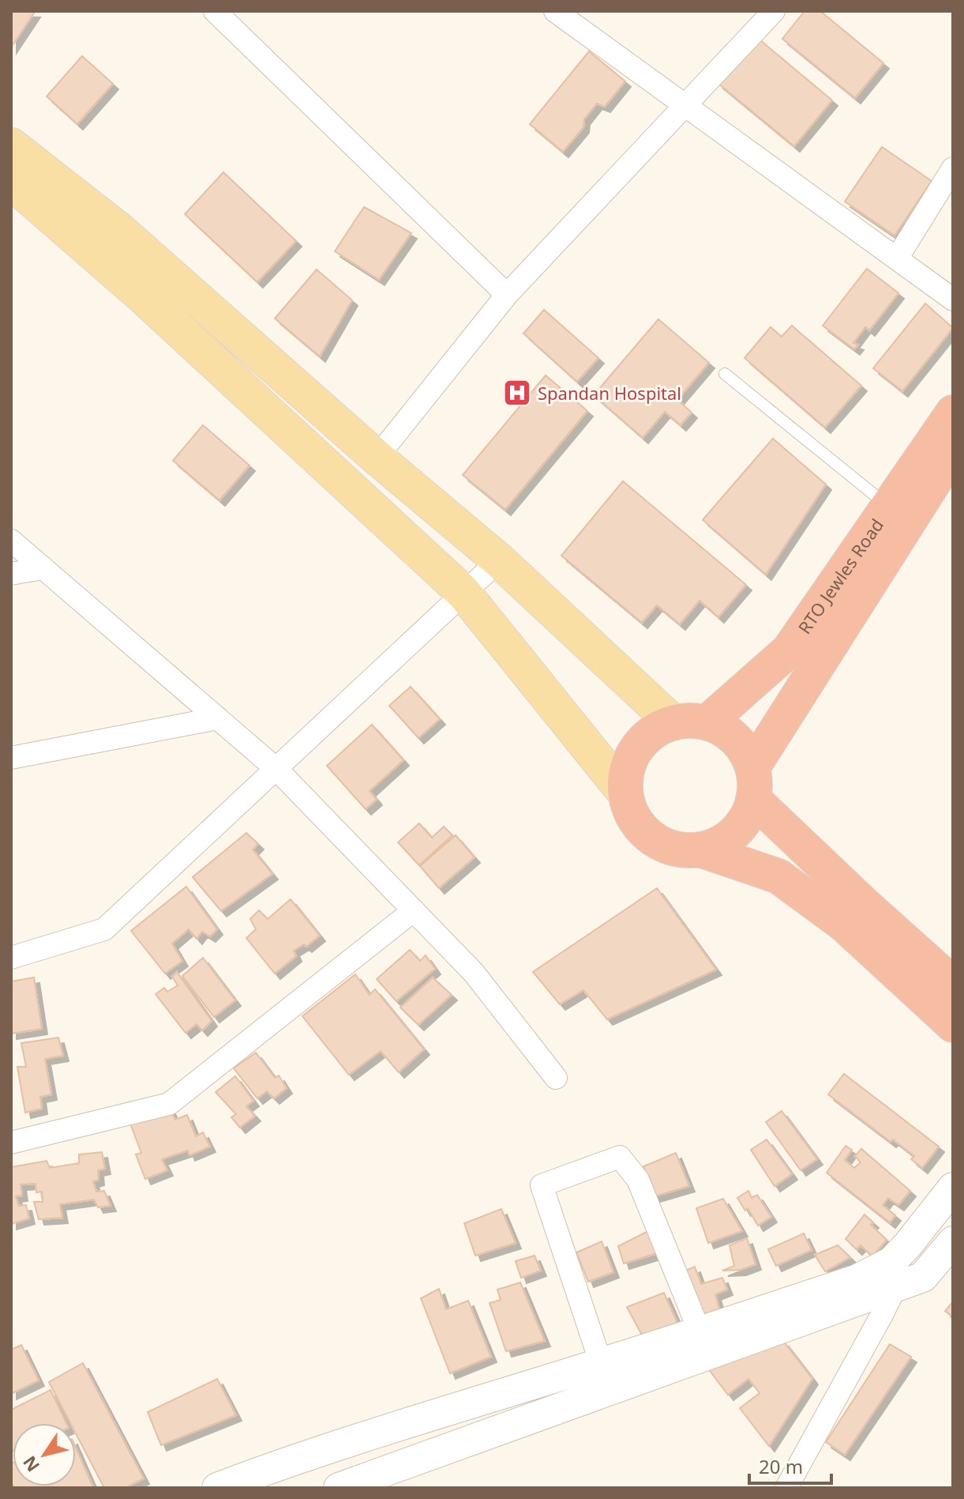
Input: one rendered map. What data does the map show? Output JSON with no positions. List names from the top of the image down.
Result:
{
  "streets": {
    "highway": ["RTO Jewles Road"]
  },
  "places": {
    "hospital": ["Spandan Hospital"]
  },
  "scale_bar": "20 m",
  "north": "bottom left"
}
